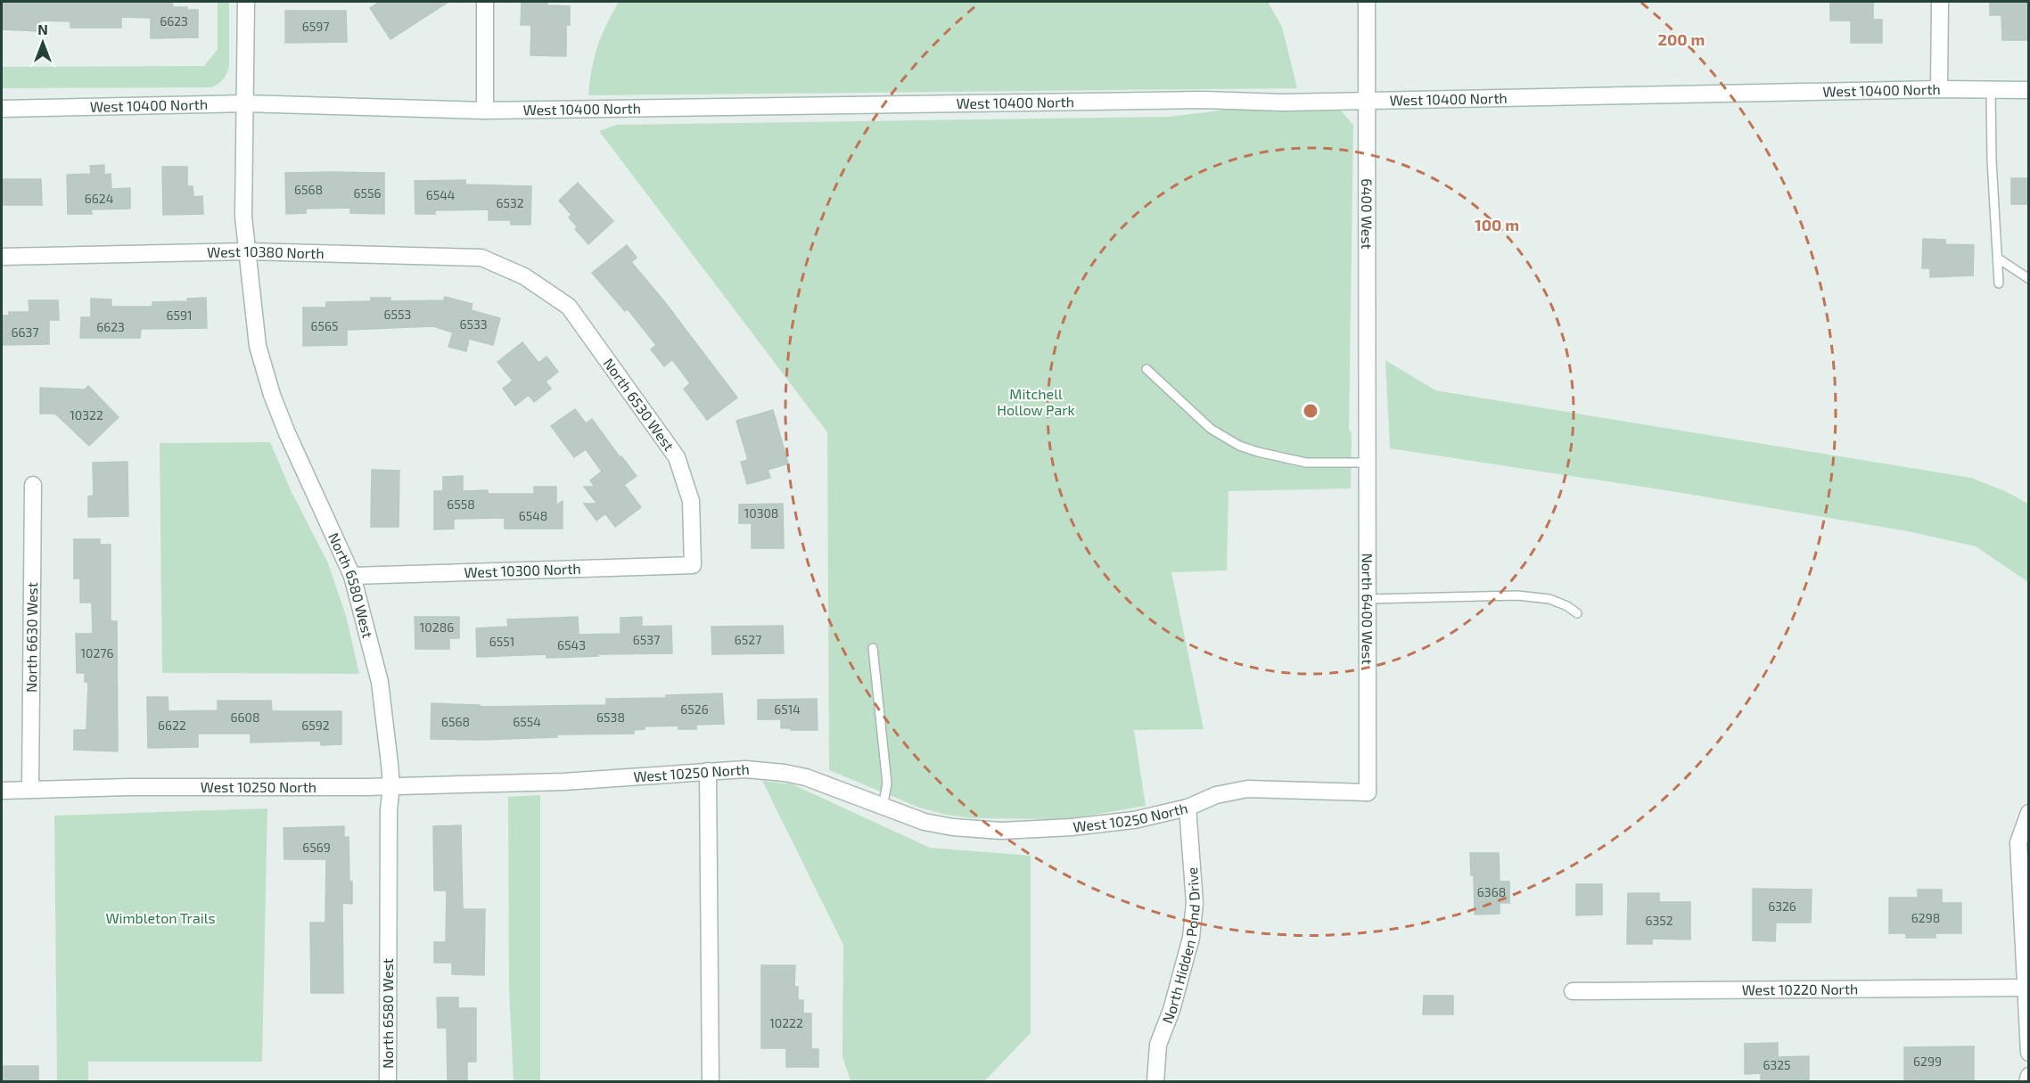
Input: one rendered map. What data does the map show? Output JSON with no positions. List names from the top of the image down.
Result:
{
  "streets": {
    "street": [
      "West 10400 North",
      "6400 West",
      "West 10380 North",
      "North 6530 West",
      "West 10300 North",
      "North 6580 West",
      "North 6400 West",
      "North 6630 West",
      "West 10250 North",
      "North Hidden Pond Drive",
      "West 10220 North"
    ]
  },
  "crossings": [
    ["West 10400 North", "6400 West"],
    ["West 10400 North", "North 6580 West"],
    ["6400 West", "North 6400 West"],
    ["West 10380 North", "North 6530 West"],
    ["West 10380 North", "North 6580 West"],
    ["North 6530 West", "West 10300 North"],
    ["West 10300 North", "North 6580 West"],
    ["North 6580 West", "West 10250 North"],
    ["North 6400 West", "West 10250 North"],
    ["North 6630 West", "West 10250 North"],
    ["West 10250 North", "North Hidden Pond Drive"]
  ],
  "parks": ["Mitchell Hollow Park", "Wimbleton Trails"],
  "house_numbers": [
    "6623",
    "6597",
    "6568",
    "6556",
    "6544",
    "6624",
    "6532",
    "6553",
    "6591",
    "6533",
    "6565",
    "6623",
    "6637",
    "10322",
    "6558",
    "10308",
    "6548",
    "10286",
    "6537",
    "6527",
    "6551",
    "6543",
    "10276",
    "6526",
    "6514",
    "6608",
    "6538",
    "6568",
    "6554",
    "6622",
    "6592",
    "6569",
    "6368",
    "6326",
    "6298",
    "6352",
    "10222",
    "6299",
    "6325"
  ],
  "north": "top",
  "rings": ["200 m", "100 m"]
}
